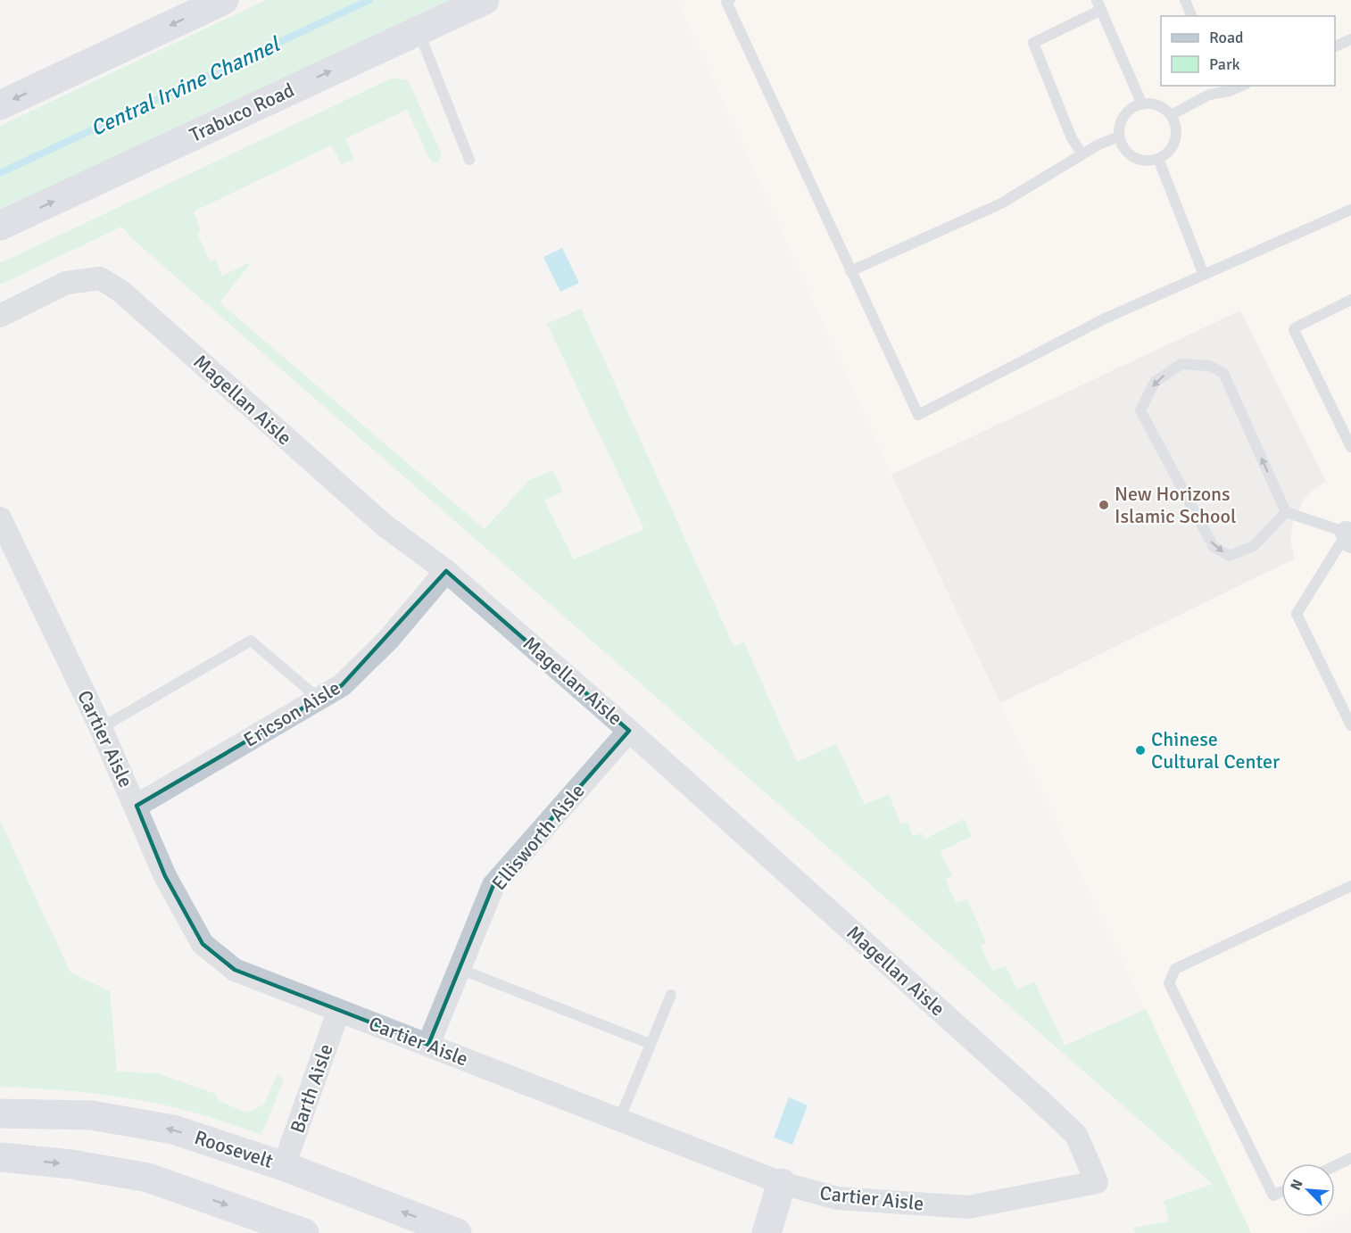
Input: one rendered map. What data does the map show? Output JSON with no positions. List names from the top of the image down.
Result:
{
  "streets": {
    "street": [
      "Trabuco Road",
      "Magellan Aisle",
      "Ericson Aisle",
      "Cartier Aisle",
      "Ellisworth Aisle",
      "Barth Aisle",
      "Roosevelt"
    ]
  },
  "crossings": [
    ["Magellan Aisle", "Ericson Aisle"],
    ["Magellan Aisle", "Cartier Aisle"],
    ["Magellan Aisle", "Ellisworth Aisle"],
    ["Ericson Aisle", "Cartier Aisle"],
    ["Cartier Aisle", "Ellisworth Aisle"],
    ["Cartier Aisle", "Barth Aisle"],
    ["Barth Aisle", "Roosevelt"]
  ],
  "water": ["Central Irvine Channel"],
  "places": ["New Horizons Islamic School", "Chinese Cultural Center"],
  "legend": ["Road", "Park"],
  "north": "top left"
}
